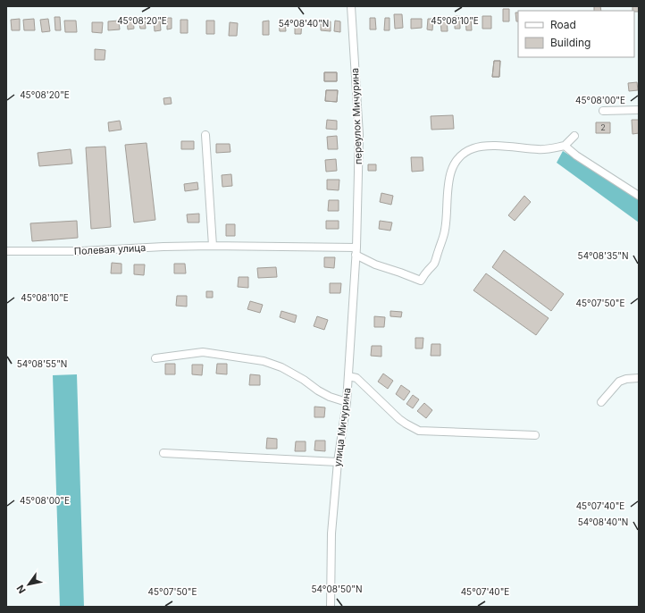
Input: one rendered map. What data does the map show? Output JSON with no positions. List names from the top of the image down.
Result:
{
  "streets": {
    "street": ["переулок Мичурина", "Полевая улица", "улица Мичурина"]
  },
  "crossings": [
    ["переулок Мичурина", "Полевая улица"],
    ["переулок Мичурина", "улица Мичурина"],
    ["Полевая улица", "улица Мичурина"]
  ],
  "house_numbers": ["2"],
  "legend": ["Road", "Building"],
  "north": "bottom left",
  "coordinates": [
    "45°08'20\"E",
    "45°08'10\"E",
    "54°08'40\"N",
    "45°08'00\"E",
    "54°08'35\"N",
    "45°07'50\"E",
    "54°08'55\"N",
    "45°07'40\"E",
    "54°08'50\"N"
  ]
}
